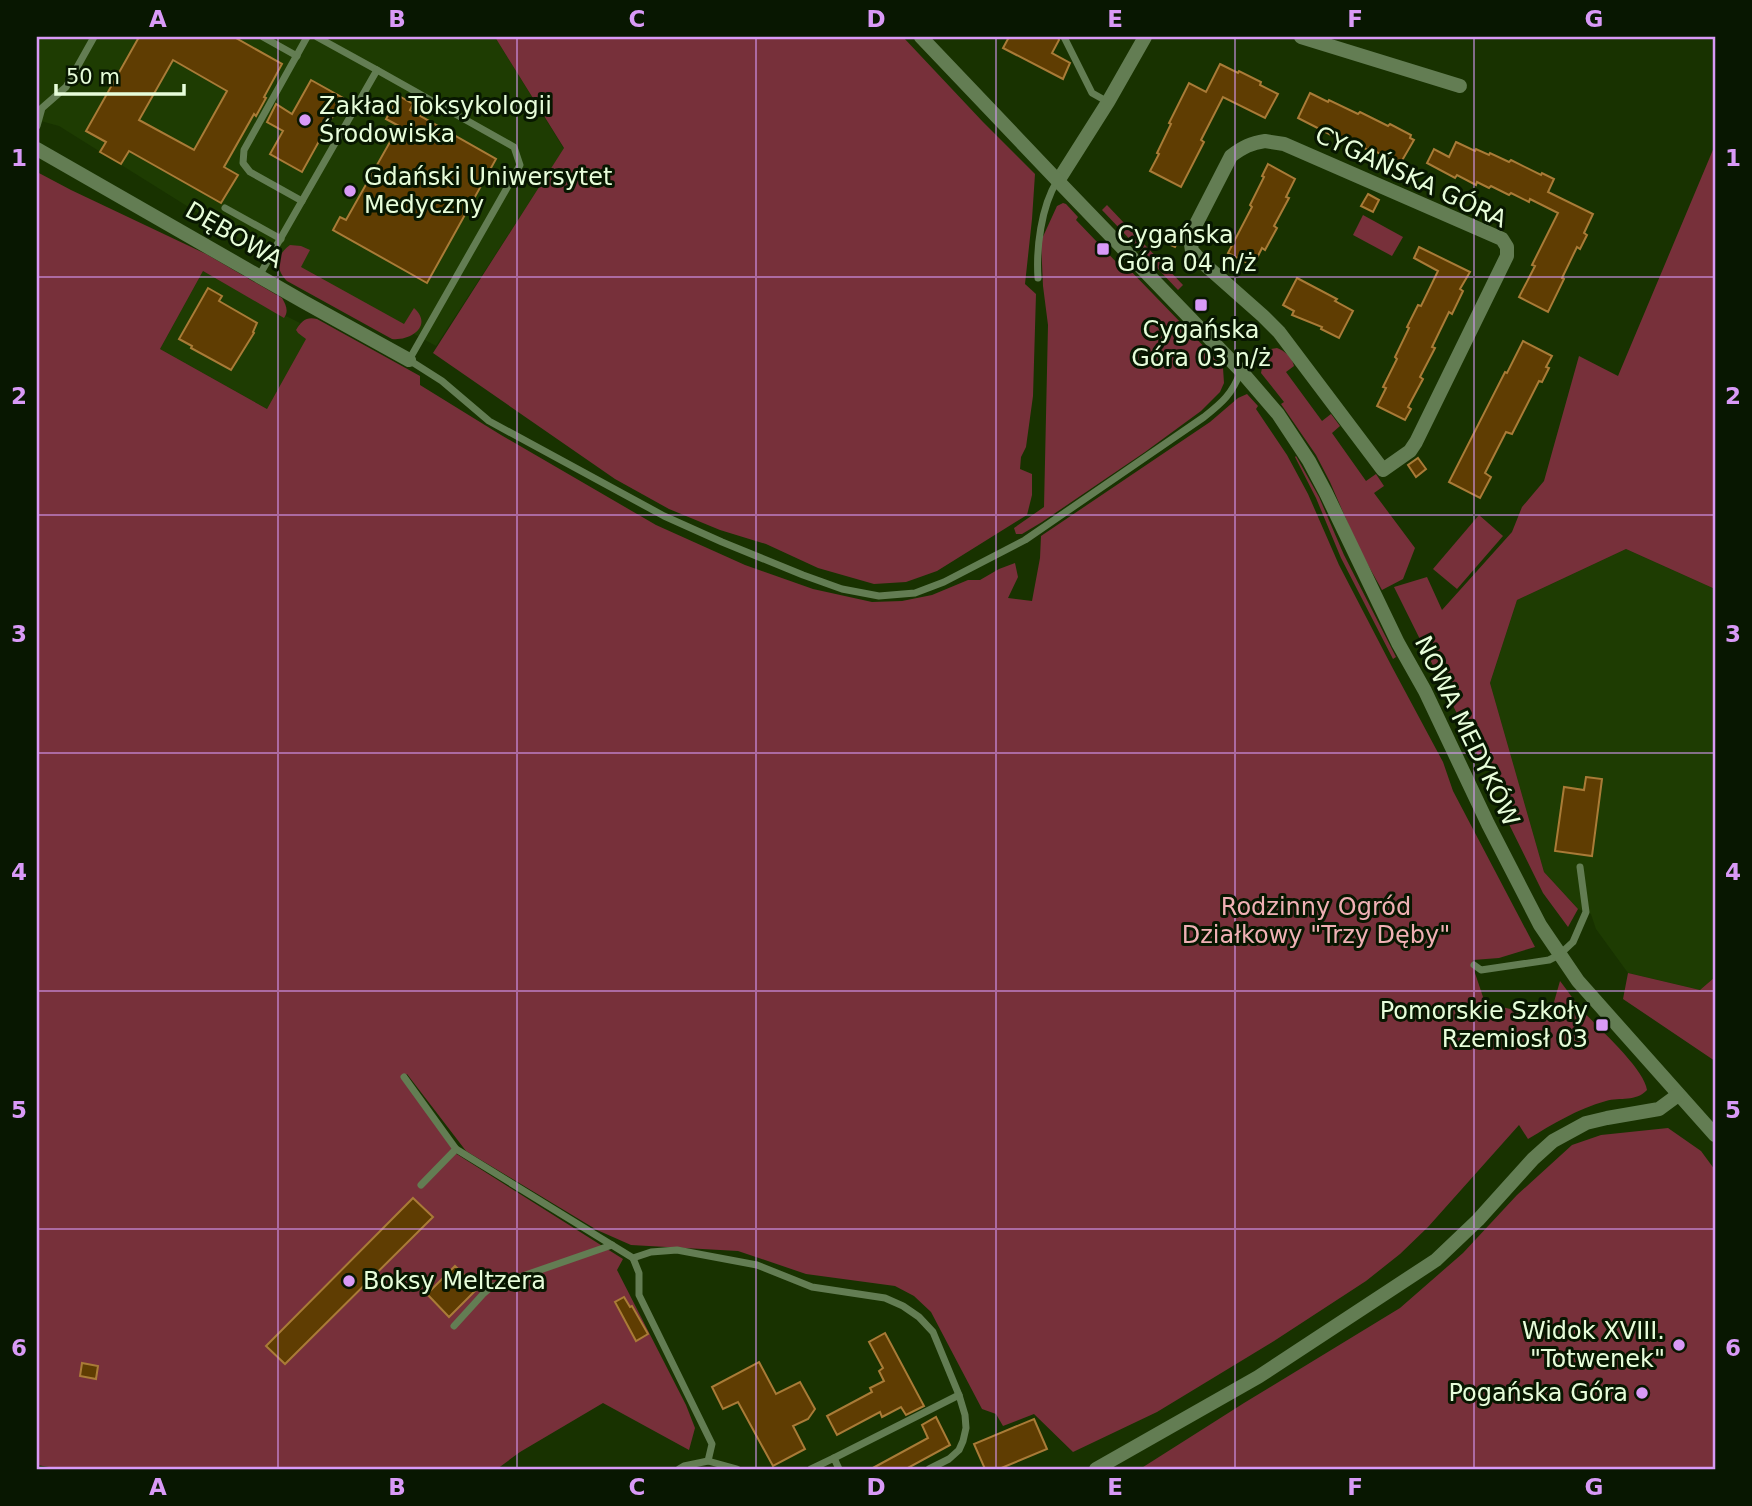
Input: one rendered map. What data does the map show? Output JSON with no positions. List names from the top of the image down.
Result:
{
  "streets": {
    "street": ["CYGAŃSKA GÓRA", "DĘBOWA", "NOWA MEDYKÓW"]
  },
  "parks": ["Rodzinny Ogród Działkowy \"Trzy Dęby\""],
  "places": {
    "other": [
      "Zakład Toksykologii Środowiska",
      "Gdański Uniwersytet Medyczny",
      "Boksy Meltzera",
      "Widok XVIII. \"Totwenek\"",
      "Pogańska Góra"
    ],
    "transit": ["Cygańska Góra 04 n/ż", "Cygańska Góra 03 n/ż", "Pomorskie Szkoły Rzemiosł 03"]
  },
  "scale_bar": "50 m",
  "grid": {
    "columns": [
      "A",
      "B",
      "C",
      "D",
      "E",
      "F",
      "G"
    ],
    "rows": [
      "1",
      "2",
      "3",
      "4",
      "5",
      "6"
    ]
  }
}
